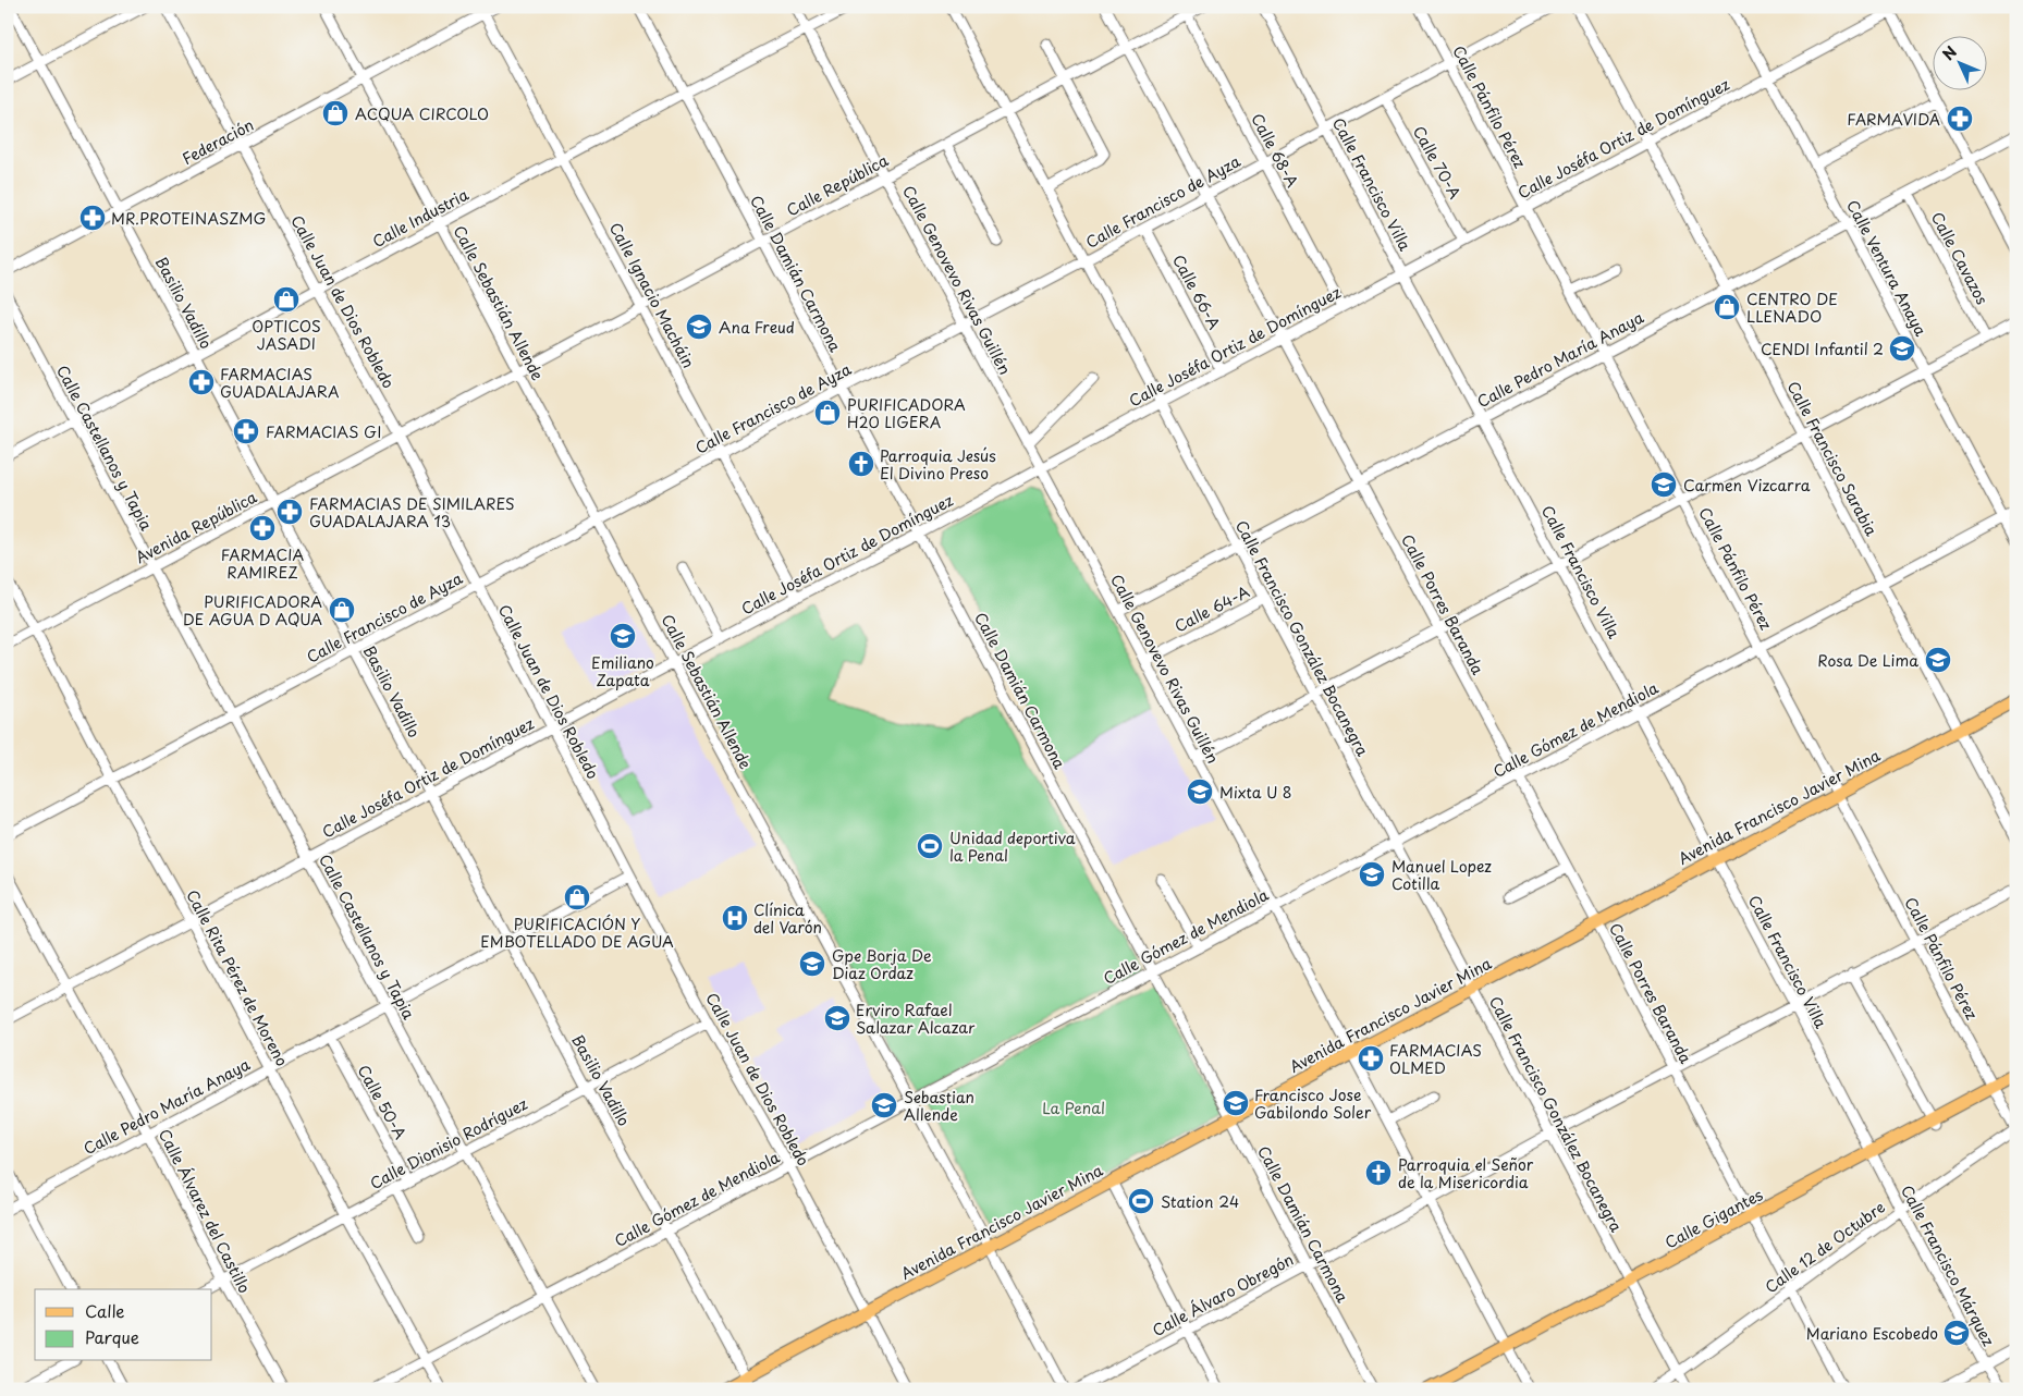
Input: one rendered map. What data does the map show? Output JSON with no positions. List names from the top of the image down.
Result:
{
  "streets": {
    "main road": ["Avenida Francisco Javier Mina", "Calle Gigantes"],
    "street": [
      "Calle Pánfilo Pérez",
      "Calle Joséfa Ortiz de Domínguez",
      "Federación",
      "Calle 68-A",
      "Calle 70-A",
      "Calle Francisco Villa",
      "Calle República",
      "Calle Francisco de Ayza",
      "Calle Industria",
      "Calle Cavazos",
      "Calle Ventura Anaya",
      "Calle Damián Carmona",
      "Calle Genovevo Rivas Guillén",
      "Calle 66-A",
      "Calle Ignacio Macháin",
      "Calle Juan de Dios Robledo",
      "Basilio Vadillo",
      "Calle Sebastián Allende",
      "Calle Pedro María Anaya",
      "Calle Castellanos y Tapia",
      "Calle Francisco Sarabia",
      "Avenida República",
      "Calle Porres Baranda",
      "Calle 64-A",
      "Calle Francisco González Bocanegra",
      "Calle Gómez de Mendiola",
      "Calle Rita Pérez de Moreno",
      "Calle 50-A",
      "Calle Dionisio Rodríguez",
      "Calle Álvarez del Castillo",
      "Calle 12 de Octubre",
      "Calle Francisco Márquez",
      "Calle Álvaro Obregón"
    ]
  },
  "crossings": [
    ["Calle Pánfilo Pérez", "Calle Joséfa Ortiz de Domínguez"],
    ["Calle Pánfilo Pérez", "Calle Francisco de Ayza"],
    ["Calle Pánfilo Pérez", "Calle Pedro María Anaya"],
    ["Calle Pánfilo Pérez", "Calle Gómez de Mendiola"],
    ["Calle Pánfilo Pérez", "Avenida Francisco Javier Mina"],
    ["Calle Pánfilo Pérez", "Calle Gigantes"],
    ["Calle Pánfilo Pérez", "Calle 12 de Octubre"],
    ["Calle Pánfilo Pérez", "Calle Álvaro Obregón"],
    ["Calle Joséfa Ortiz de Domínguez", "Calle 68-A"],
    ["Calle Joséfa Ortiz de Domínguez", "Calle 70-A"],
    ["Calle Joséfa Ortiz de Domínguez", "Calle Francisco Villa"],
    ["Calle Joséfa Ortiz de Domínguez", "Calle Ventura Anaya"],
    ["Calle Joséfa Ortiz de Domínguez", "Calle Damián Carmona"],
    ["Calle Joséfa Ortiz de Domínguez", "Calle Genovevo Rivas Guillén"],
    ["Calle Joséfa Ortiz de Domínguez", "Calle 66-A"],
    ["Calle Joséfa Ortiz de Domínguez", "Calle Ignacio Macháin"],
    ["Calle Joséfa Ortiz de Domínguez", "Calle Juan de Dios Robledo"],
    ["Calle Joséfa Ortiz de Domínguez", "Basilio Vadillo"],
    ["Calle Joséfa Ortiz de Domínguez", "Calle Sebastián Allende"],
    ["Calle Joséfa Ortiz de Domínguez", "Calle Castellanos y Tapia"],
    ["Calle Joséfa Ortiz de Domínguez", "Calle Francisco Sarabia"],
    ["Calle Joséfa Ortiz de Domínguez", "Calle Porres Baranda"],
    ["Calle Joséfa Ortiz de Domínguez", "Calle Francisco González Bocanegra"],
    ["Calle Joséfa Ortiz de Domínguez", "Calle Rita Pérez de Moreno"],
    ["Calle Joséfa Ortiz de Domínguez", "Calle Álvarez del Castillo"],
    ["Federación", "Calle Ignacio Macháin"],
    ["Federación", "Calle Juan de Dios Robledo"],
    ["Federación", "Basilio Vadillo"],
    ["Federación", "Calle Sebastián Allende"],
    ["Calle 68-A", "Calle República"],
    ["Calle 68-A", "Calle Francisco de Ayza"],
    ["Calle 70-A", "Calle Francisco de Ayza"],
    ["Calle Francisco Villa", "Calle Francisco de Ayza"],
    ["Calle Francisco Villa", "Calle Pedro María Anaya"],
    ["Calle Francisco Villa", "Calle Gómez de Mendiola"],
    ["Calle Francisco Villa", "Avenida Francisco Javier Mina"],
    ["Calle Francisco Villa", "Calle Gigantes"],
    ["Calle Francisco Villa", "Calle Francisco Márquez"],
    ["Calle Francisco Villa", "Calle Álvaro Obregón"],
    ["Calle República", "Calle Damián Carmona"],
    ["Calle República", "Calle Genovevo Rivas Guillén"],
    ["Calle República", "Calle Ignacio Macháin"],
    ["Calle República", "Calle Juan de Dios Robledo"],
    ["Calle República", "Calle Sebastián Allende"],
    ["Calle República", "Avenida República"],
    ["Calle República", "Calle Porres Baranda"],
    ["Calle República", "Calle Francisco González Bocanegra"],
    ["Calle Francisco de Ayza", "Calle Damián Carmona"],
    ["Calle Francisco de Ayza", "Calle Genovevo Rivas Guillén"],
    ["Calle Francisco de Ayza", "Calle 66-A"],
    ["Calle Francisco de Ayza", "Calle Ignacio Macháin"],
    ["Calle Francisco de Ayza", "Calle Juan de Dios Robledo"],
    ["Calle Francisco de Ayza", "Basilio Vadillo"],
    ["Calle Francisco de Ayza", "Calle Sebastián Allende"],
    ["Calle Francisco de Ayza", "Calle Castellanos y Tapia"],
    ["Calle Francisco de Ayza", "Calle Porres Baranda"],
    ["Calle Francisco de Ayza", "Calle Francisco González Bocanegra"],
    ["Calle Francisco de Ayza", "Calle Rita Pérez de Moreno"],
    ["Calle Industria", "Calle Damián Carmona"],
    ["Calle Industria", "Calle Genovevo Rivas Guillén"],
    ["Calle Industria", "Calle Ignacio Macháin"],
    ["Calle Industria", "Calle Juan de Dios Robledo"],
    ["Calle Industria", "Basilio Vadillo"],
    ["Calle Industria", "Calle Sebastián Allende"],
    ["Calle Industria", "Calle Castellanos y Tapia"],
    ["Calle Cavazos", "Calle Pedro María Anaya"],
    ["Calle Ventura Anaya", "Calle Pedro María Anaya"],
    ["Calle Ventura Anaya", "Calle Gómez de Mendiola"],
    ["Calle Damián Carmona", "Calle Gómez de Mendiola"],
    ["Calle Damián Carmona", "Avenida Francisco Javier Mina"],
    ["Calle Damián Carmona", "Calle Álvaro Obregón"],
    ["Calle Genovevo Rivas Guillén", "Calle Pedro María Anaya"],
    ["Calle Genovevo Rivas Guillén", "Calle 64-A"],
    ["Calle Genovevo Rivas Guillén", "Calle Gómez de Mendiola"],
    ["Calle Genovevo Rivas Guillén", "Avenida Francisco Javier Mina"],
    ["Calle Genovevo Rivas Guillén", "Calle Gigantes"],
    ["Calle Genovevo Rivas Guillén", "Calle Álvaro Obregón"],
    ["Calle Juan de Dios Robledo", "Calle Pedro María Anaya"],
    ["Calle Juan de Dios Robledo", "Avenida República"],
    ["Calle Juan de Dios Robledo", "Calle Gómez de Mendiola"],
    ["Calle Juan de Dios Robledo", "Avenida Francisco Javier Mina"],
    ["Calle Juan de Dios Robledo", "Calle Dionisio Rodríguez"],
    ["Basilio Vadillo", "Calle Pedro María Anaya"],
    ["Basilio Vadillo", "Avenida República"],
    ["Basilio Vadillo", "Calle Gómez de Mendiola"],
    ["Basilio Vadillo", "Avenida Francisco Javier Mina"],
    ["Basilio Vadillo", "Calle Dionisio Rodríguez"],
    ["Calle Sebastián Allende", "Calle Gómez de Mendiola"],
    ["Calle Sebastián Allende", "Avenida Francisco Javier Mina"],
    ["Calle Pedro María Anaya", "Calle Castellanos y Tapia"],
    ["Calle Pedro María Anaya", "Calle Francisco Sarabia"],
    ["Calle Pedro María Anaya", "Calle Porres Baranda"],
    ["Calle Pedro María Anaya", "Calle Francisco González Bocanegra"],
    ["Calle Pedro María Anaya", "Calle Rita Pérez de Moreno"],
    ["Calle Pedro María Anaya", "Calle 50-A"],
    ["Calle Pedro María Anaya", "Calle Álvarez del Castillo"],
    ["Calle Castellanos y Tapia", "Avenida República"],
    ["Calle Castellanos y Tapia", "Calle Gómez de Mendiola"],
    ["Calle Castellanos y Tapia", "Calle Dionisio Rodríguez"],
    ["Calle Francisco Sarabia", "Calle Gómez de Mendiola"],
    ["Calle Francisco Sarabia", "Avenida Francisco Javier Mina"],
    ["Avenida República", "Calle Rita Pérez de Moreno"],
    ["Calle Porres Baranda", "Calle Gómez de Mendiola"],
    ["Calle Porres Baranda", "Avenida Francisco Javier Mina"],
    ["Calle Porres Baranda", "Calle Gigantes"],
    ["Calle Porres Baranda", "Calle 12 de Octubre"],
    ["Calle Porres Baranda", "Calle Álvaro Obregón"],
    ["Calle 64-A", "Calle Francisco González Bocanegra"],
    ["Calle Francisco González Bocanegra", "Calle Gómez de Mendiola"],
    ["Calle Francisco González Bocanegra", "Avenida Francisco Javier Mina"],
    ["Calle Francisco González Bocanegra", "Calle Gigantes"],
    ["Calle Francisco González Bocanegra", "Calle 12 de Octubre"],
    ["Calle Francisco González Bocanegra", "Calle Álvaro Obregón"],
    ["Calle Gómez de Mendiola", "Calle Rita Pérez de Moreno"],
    ["Calle Rita Pérez de Moreno", "Calle Dionisio Rodríguez"],
    ["Calle 50-A", "Calle Dionisio Rodríguez"],
    ["Calle Dionisio Rodríguez", "Calle Álvarez del Castillo"],
    ["Calle Gigantes", "Calle Francisco Márquez"],
    ["Calle 12 de Octubre", "Calle Francisco Márquez"]
  ],
  "parks": ["La Penal"],
  "places": {
    "shop": [
      "ACQUA CIRCOLO",
      "OPTICOS JASADI",
      "CENTRO DE LLENADO",
      "PURIFICADORA H20 LIGERA",
      "PURIFICADORA DE AGUA D AQUA",
      "PURIFICACIÓN Y EMBOTELLADO DE AGUA"
    ],
    "pharmacy": [
      "FARMAVIDA",
      "MR.PROTEINASZMG",
      "FARMACIAS GUADALAJARA",
      "FARMACIAS GI",
      "FARMACIAS DE SIMILARES GUADALAJARA 13",
      "FARMACIA RAMIREZ",
      "FARMACIAS OLMED"
    ],
    "school or university": [
      "Ana Freud",
      "CENDI Infantil 2",
      "Carmen Vizcarra",
      "Emiliano Zapata",
      "Rosa De Lima",
      "Mixta U 8",
      "Manuel Lopez Cotilla",
      "Gpe Borja De Diaz Ordaz",
      "Erviro Rafael Salazar Alcazar",
      "Francisco Jose Gabilondo Soler",
      "Sebastian Allende",
      "Mariano Escobedo"
    ],
    "church": ["Parroquia Jesús El Divino Preso", "Parroquia el Señor de la Misericordia"],
    "sports": ["Unidad deportiva la Penal", "Station 24"],
    "hospital": ["Clínica del Varón"]
  },
  "legend": ["Calle", "Parque"],
  "north": "top left"
}
